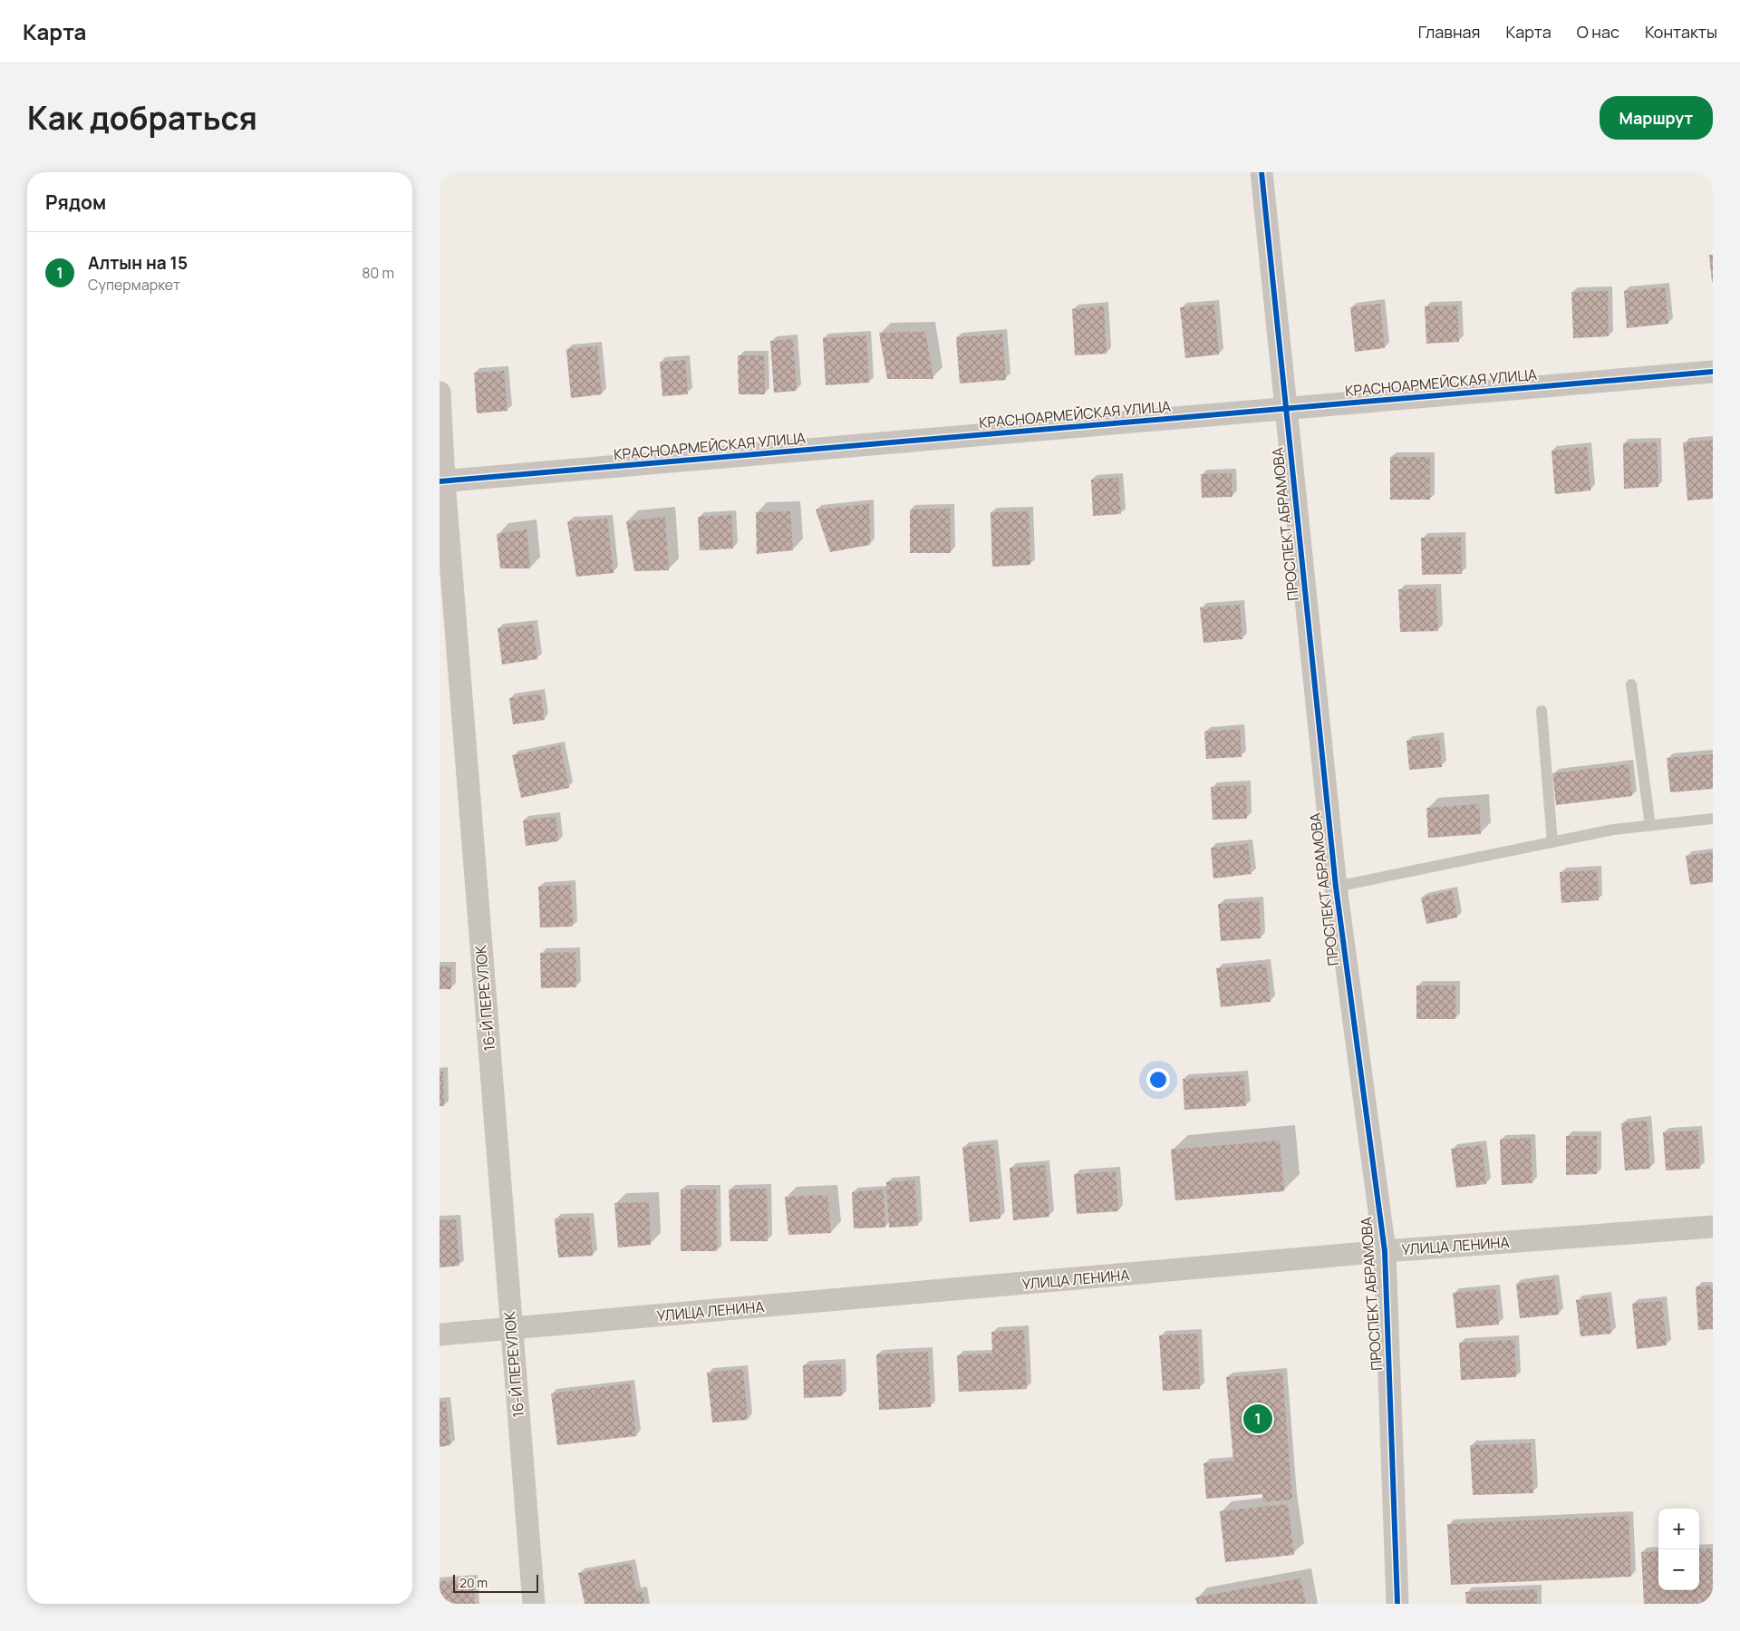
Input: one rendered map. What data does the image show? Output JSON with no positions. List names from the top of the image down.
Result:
{
  "streets": {
    "street": [
      "КРАСНОАРМЕЙСКАЯ УЛИЦА",
      "ПРОСПЕКТ АБРАМОВА",
      "16-Й ПЕРЕУЛОК",
      "УЛИЦА ЛЕНИНА"
    ]
  },
  "crossings": [
    ["КРАСНОАРМЕЙСКАЯ УЛИЦА", "ПРОСПЕКТ АБРАМОВА"],
    ["КРАСНОАРМЕЙСКАЯ УЛИЦА", "16-Й ПЕРЕУЛОК"],
    ["ПРОСПЕКТ АБРАМОВА", "УЛИЦА ЛЕНИНА"],
    ["16-Й ПЕРЕУЛОК", "УЛИЦА ЛЕНИНА"]
  ],
  "scale_bar": "20 m",
  "page": {
    "header": "Карта",
    "nav": [
      "Главная",
      "Карта",
      "О нас",
      "Контакты"
    ],
    "title": "Как добраться",
    "buttons": "Маршрут",
    "heading": "Рядом",
    "list": [
      {
        "mark": "1",
        "name": "Алтын на 15",
        "note": "Супермаркет",
        "value": "80 m"
      }
    ],
    "pins": "1",
    "map_buttons": ["+", "−"],
    "scale": "20 m"
  }
}
